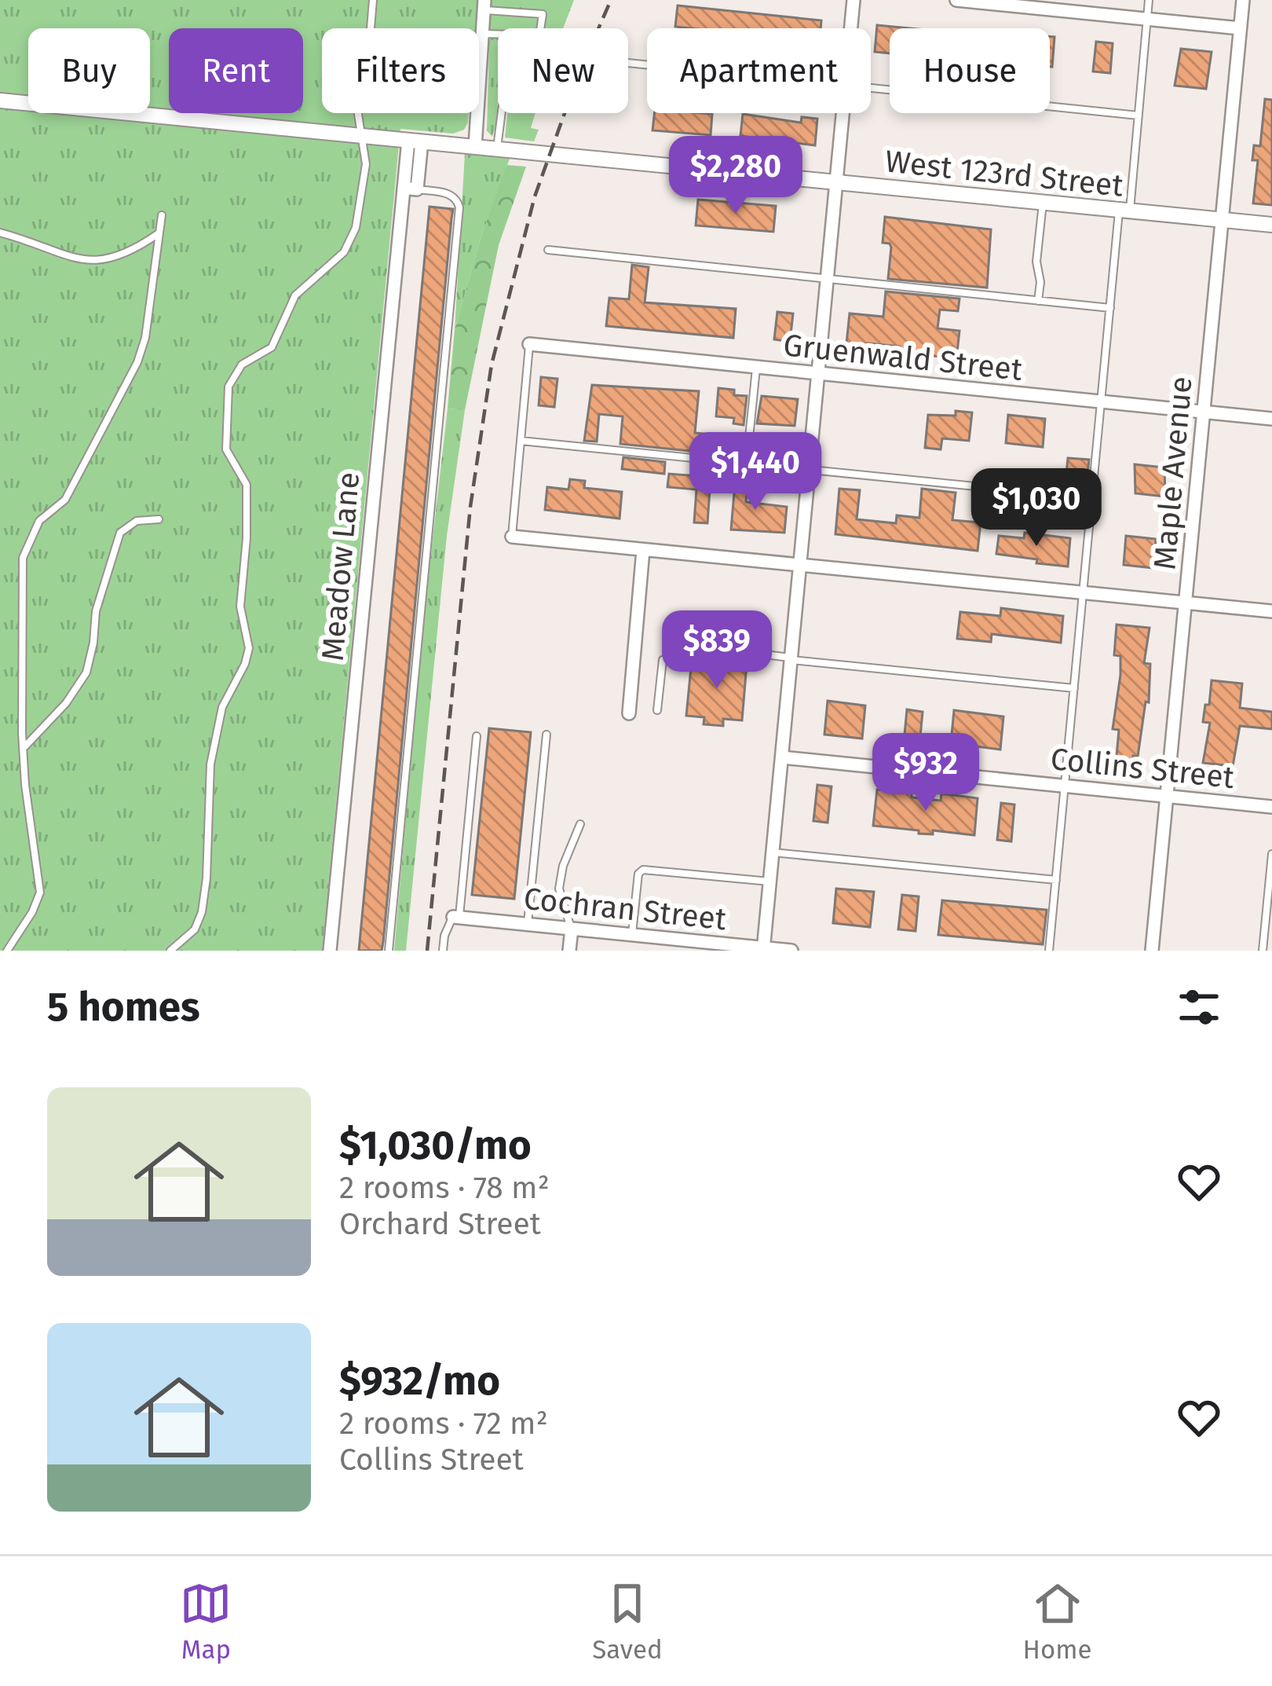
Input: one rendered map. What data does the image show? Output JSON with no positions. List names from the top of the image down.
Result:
{
  "streets": {
    "street": [
      "West 123rd Street",
      "Gruenwald Street",
      "Maple Avenue",
      "Meadow Lane",
      "Collins Street",
      "Cochran Street"
    ]
  },
  "crossings": [
    ["West 123rd Street", "Maple Avenue"],
    ["West 123rd Street", "Meadow Lane"],
    ["Gruenwald Street", "Maple Avenue"],
    ["Maple Avenue", "Collins Street"]
  ],
  "page": {
    "chip": [
      "Buy",
      "Rent",
      "Filters",
      "New",
      "Apartment",
      "House"
    ],
    "price": [
      "$2,280",
      "$1,440",
      "$1,030",
      "$839",
      "$932"
    ],
    "heading": "5 homes",
    "list": [
      {
        "name": "$1,030/mo",
        "note": "2 rooms · 78 m² · Orchard Street"
      },
      {
        "name": "$932/mo",
        "note": "2 rooms · 72 m² · Collins Street"
      }
    ],
    "tabs": ["Map", "Saved", "Home"]
  }
}
